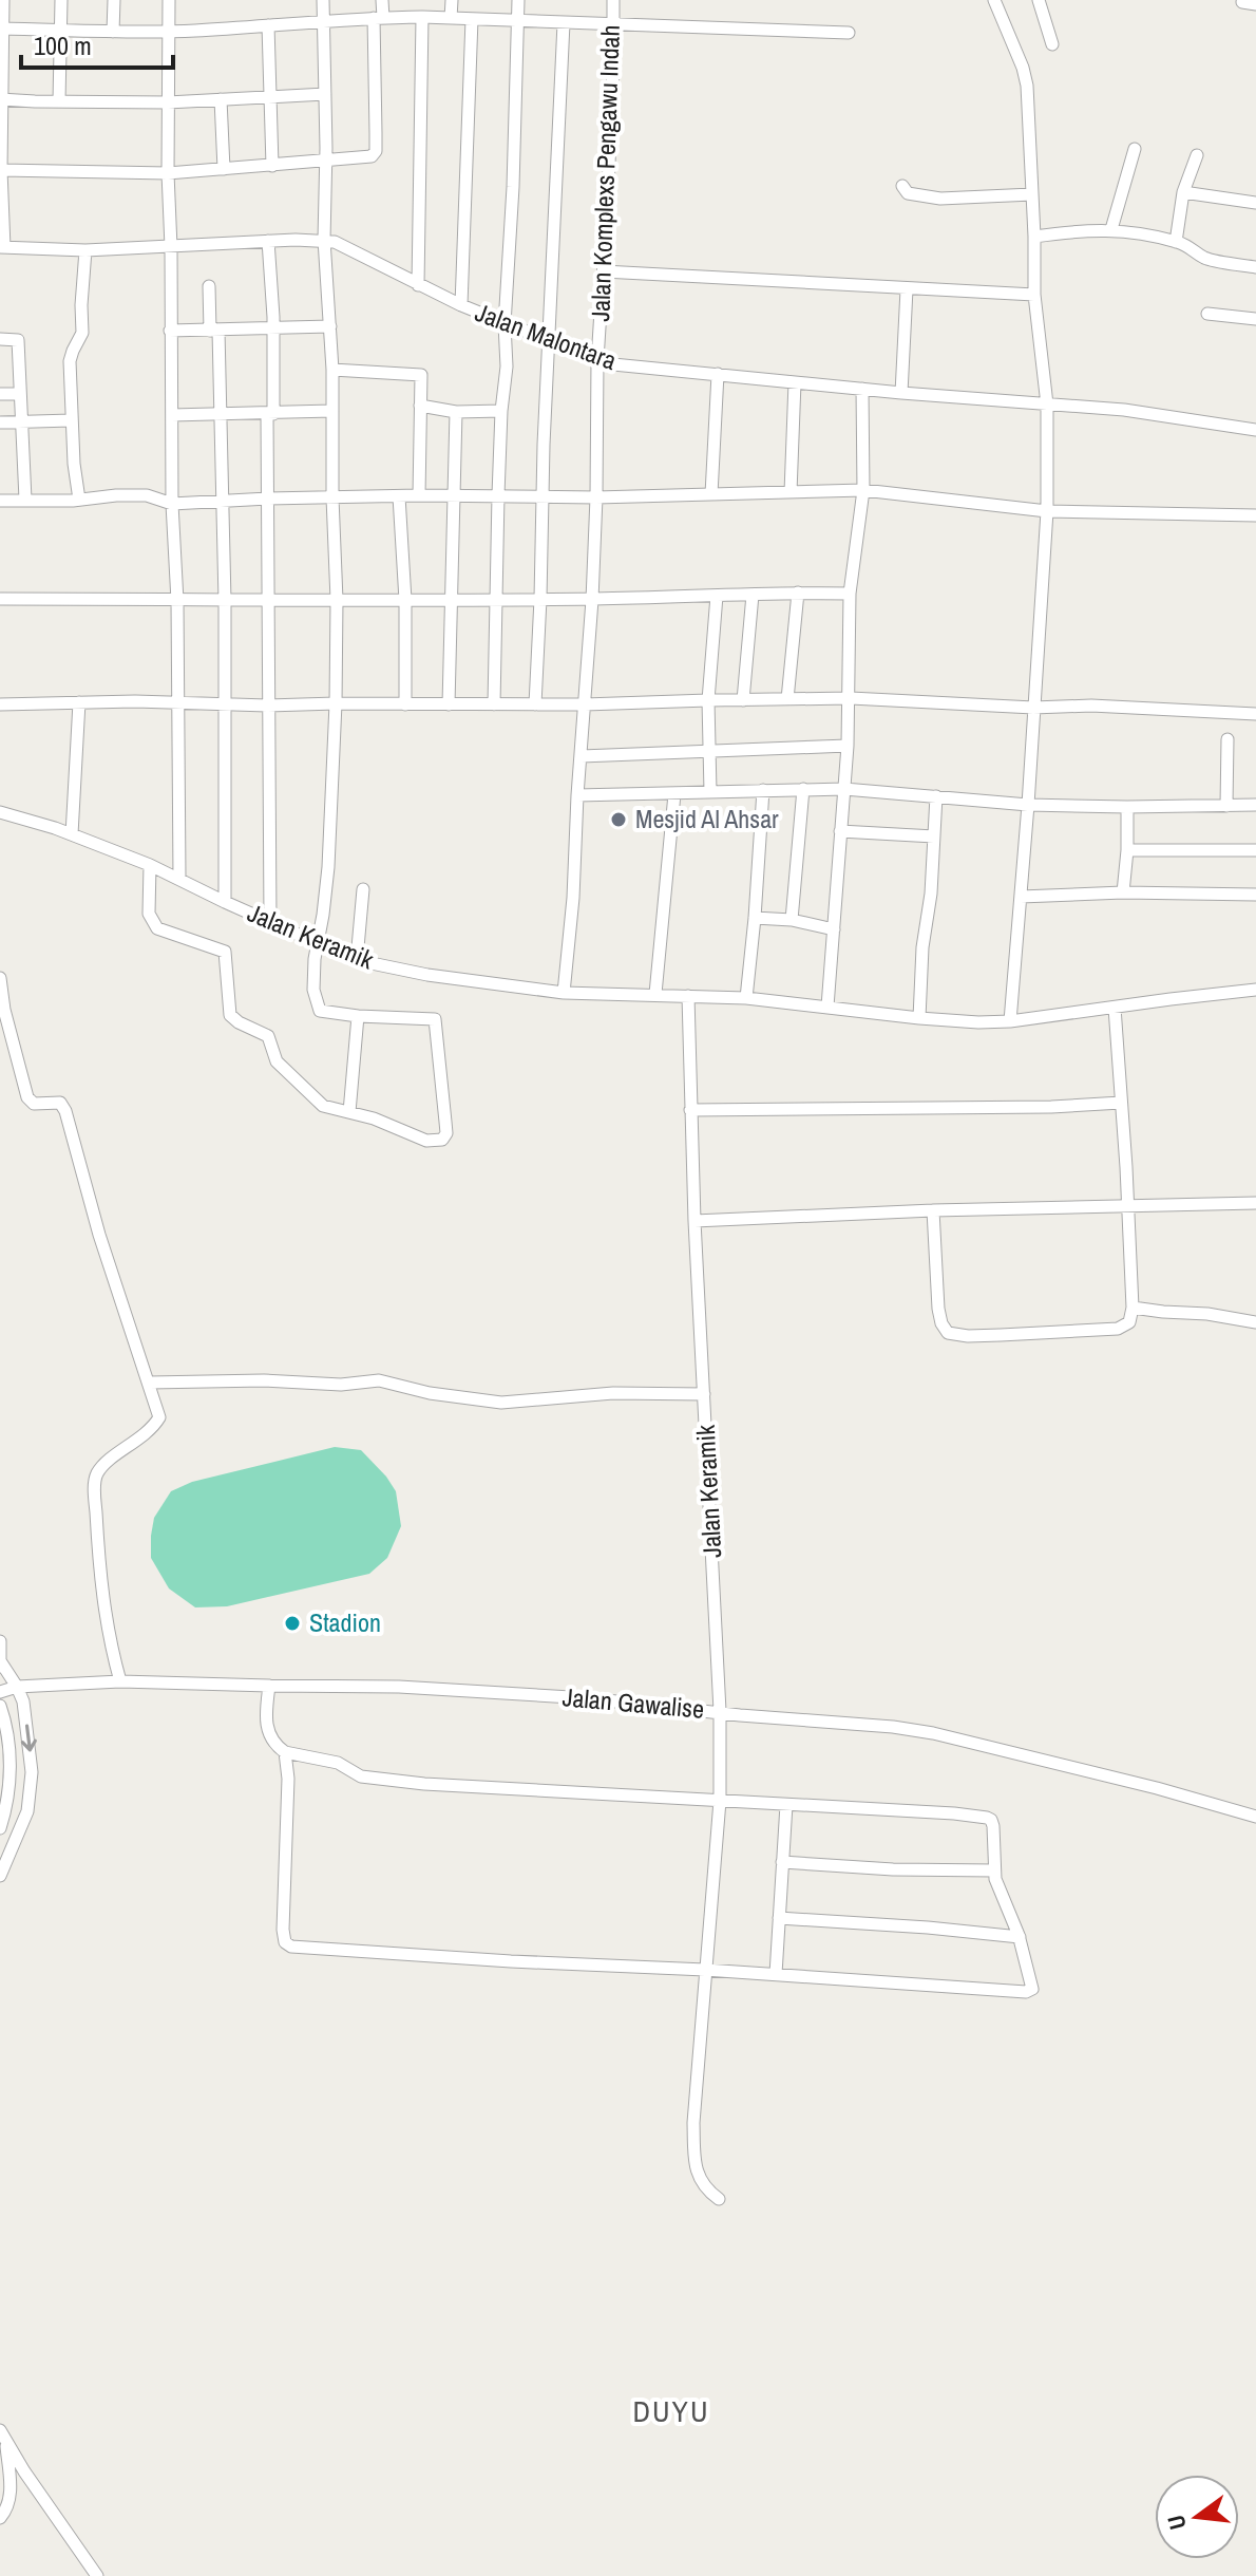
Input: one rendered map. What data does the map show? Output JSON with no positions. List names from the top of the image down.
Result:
{
  "streets": {
    "street": [
      "Jalan Komplexs Pengawu Indah",
      "Jalan Malontara",
      "Jalan Keramik",
      "Jalan Gawalise"
    ]
  },
  "crossings": [
    ["Jalan Komplexs Pengawu Indah", "Jalan Malontara"],
    ["Jalan Komplexs Pengawu Indah", "Jalan Keramik"],
    ["Jalan Keramik", "Jalan Gawalise"]
  ],
  "districts": ["DUYU"],
  "places": ["Mesjid Al Ahsar", "Stadion"],
  "scale_bar": "100 m",
  "north": "left"
}
